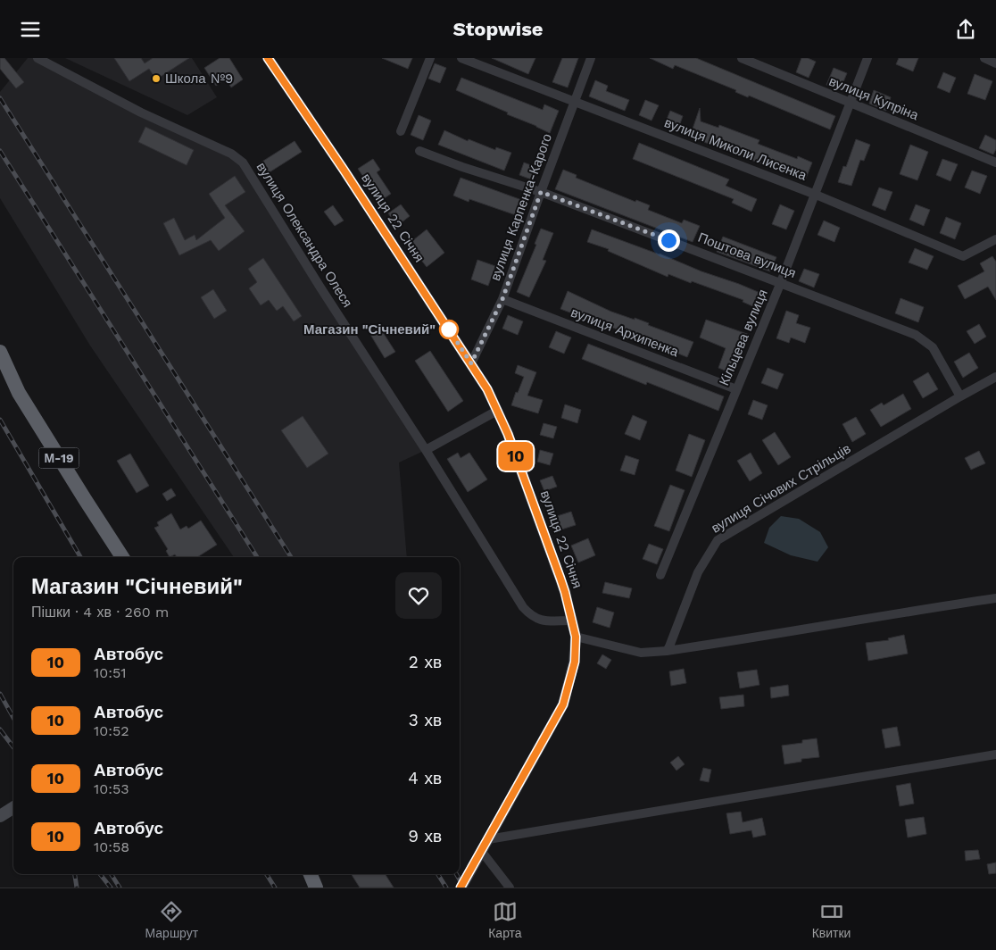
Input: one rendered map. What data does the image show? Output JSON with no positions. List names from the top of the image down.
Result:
{
  "streets": {
    "highway": ["М-19"],
    "street": [
      "вулиця Купріна",
      "вулиця Миколи Лисенка",
      "вулиця Карпенка-Карого",
      "вулиця 22 Січня",
      "вулиця Олександра Олеся",
      "Поштова вулиця",
      "вулиця Архипенка",
      "Кільцева вулиця",
      "вулиця Січових Стрільців"
    ]
  },
  "crossings": [
    ["вулиця Купріна", "Кільцева вулиця"],
    ["вулиця Миколи Лисенка", "вулиця Карпенка-Карого"],
    ["вулиця Миколи Лисенка", "Кільцева вулиця"],
    ["вулиця Карпенка-Карого", "вулиця 22 Січня"],
    ["вулиця Карпенка-Карого", "Поштова вулиця"],
    ["вулиця Карпенка-Карого", "вулиця Архипенка"],
    ["вулиця 22 Січня", "вулиця Олександра Олеся"],
    ["Поштова вулиця", "Кільцева вулиця"],
    ["Поштова вулиця", "вулиця Січових Стрільців"],
    ["вулиця Архипенка", "Кільцева вулиця"]
  ],
  "places": ["Школа №9", "Магазин \"Січневий\""],
  "lines": ["bus line 10"],
  "page": {
    "header": "Stopwise",
    "on_map": "10",
    "heading": ["Магазин \"Січневий\"", "Пішки · 4 хв · 260 m"],
    "list": [
      {
        "mark": "10",
        "name": "Автобус",
        "note": "10:51",
        "value": "2 хв"
      },
      {
        "mark": "10",
        "name": "Автобус",
        "note": "10:52",
        "value": "3 хв"
      },
      {
        "mark": "10",
        "name": "Автобус",
        "note": "10:53",
        "value": "4 хв"
      },
      {
        "mark": "10",
        "name": "Автобус",
        "note": "10:58",
        "value": "9 хв"
      }
    ],
    "tabs": ["Маршрут", "Карта", "Квитки"]
  }
}
